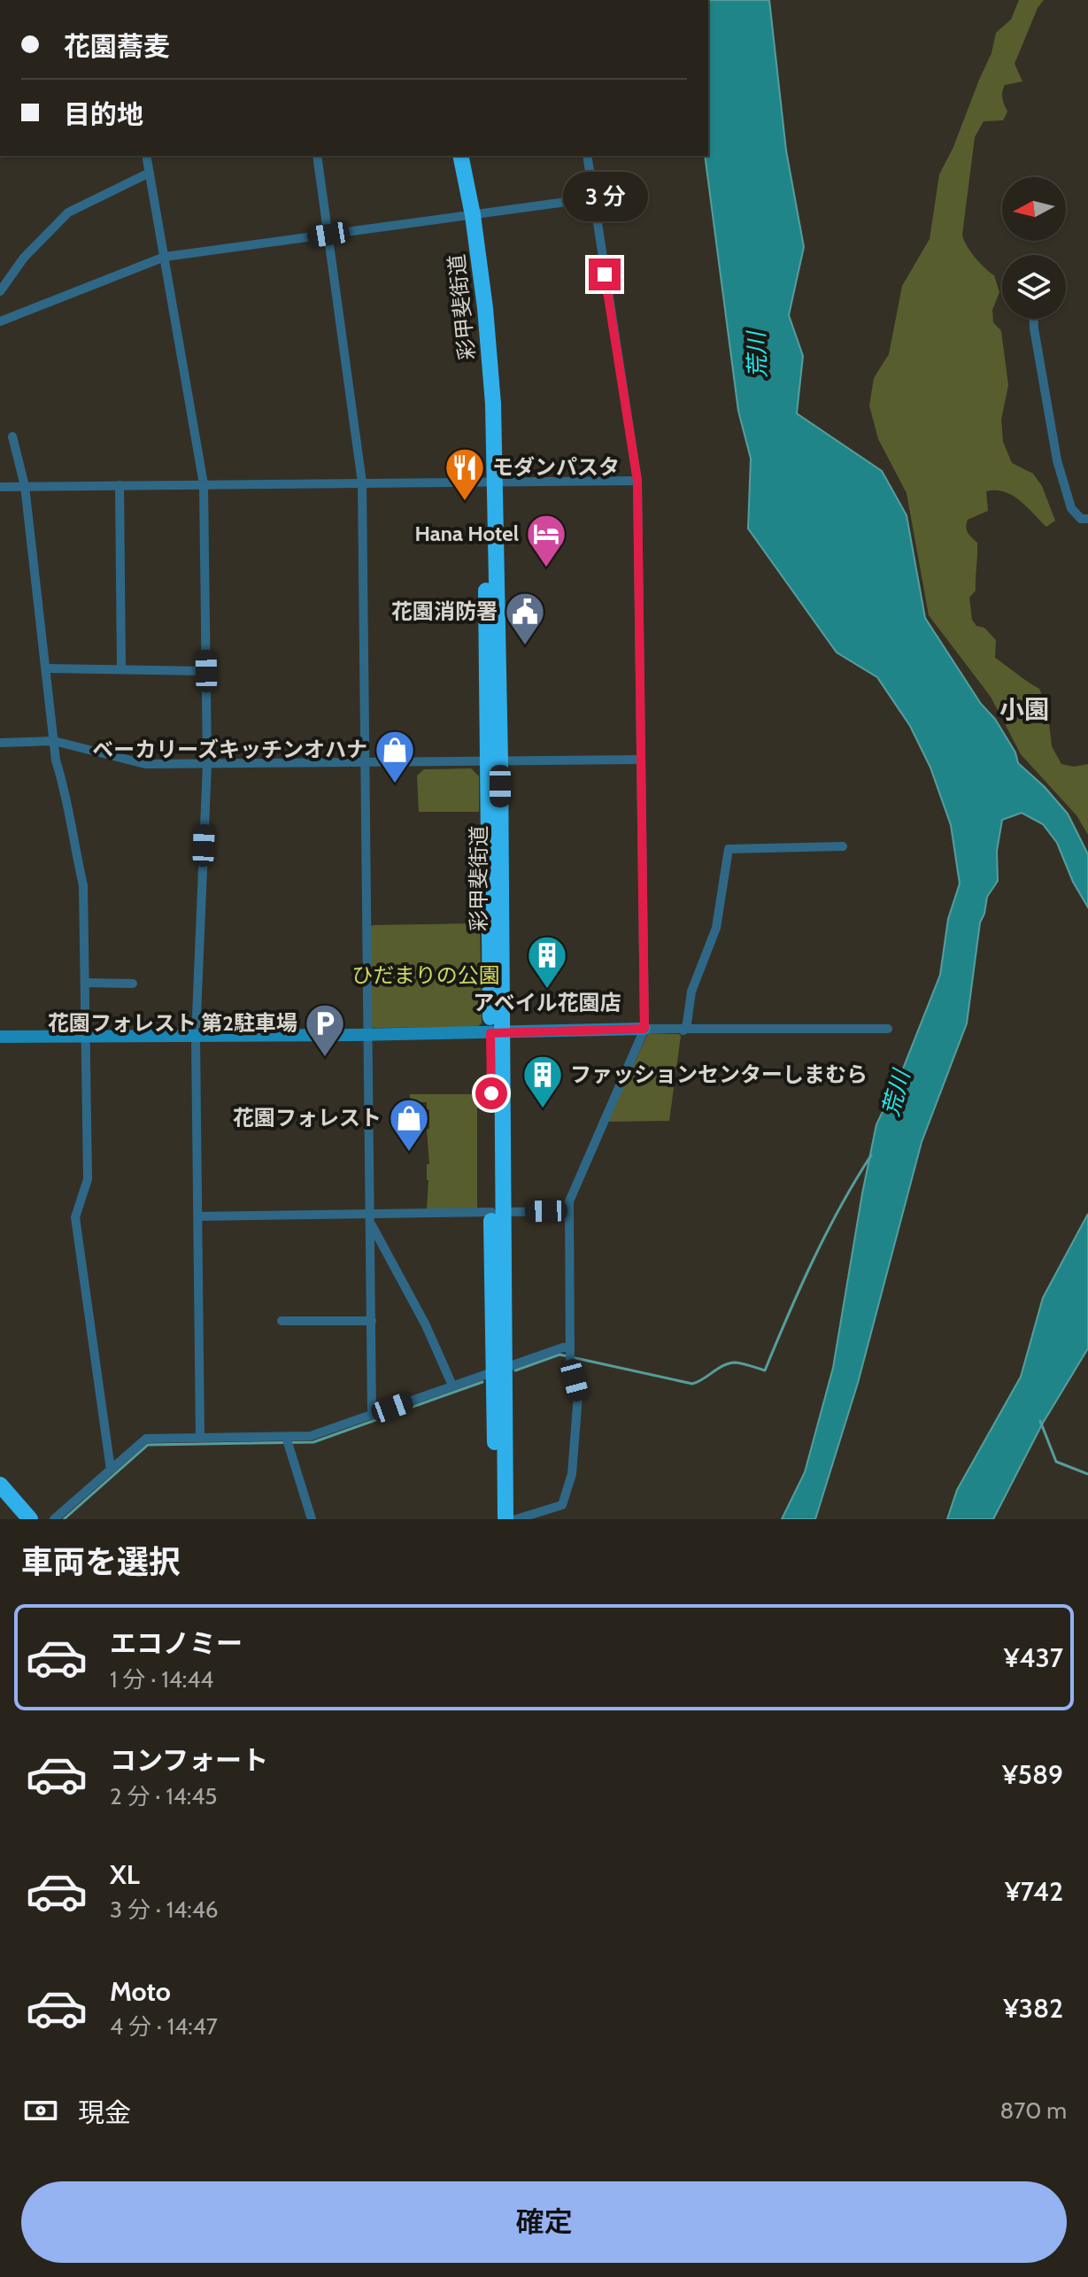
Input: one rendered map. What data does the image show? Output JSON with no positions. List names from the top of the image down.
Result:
{
  "streets": {
    "highway": ["彩甲斐街道"]
  },
  "districts": ["小園"],
  "water": ["荒川"],
  "parks": ["ひだまりの公園"],
  "places": {
    "restaurant": ["モダンパスタ"],
    "hotel": ["Hana Hotel"],
    "public building": ["花園消防署"],
    "shop": ["ベーカリーズキッチンオハナ", "花園フォレスト"],
    "building": ["アベイル花園店", "ファッションセンターしまむら"],
    "parking": ["花園フォレスト 第2駐車場"]
  },
  "north": "left",
  "page": {
    "banner": ["花園蕎麦", "目的地"],
    "bubble": "3 分",
    "heading": "車両を選択",
    "list": [
      {
        "name": "エコノミー",
        "note": "1 分 · 14:44",
        "value": "¥437"
      },
      {
        "name": "コンフォート",
        "note": "2 分 · 14:45",
        "value": "¥589"
      },
      {
        "name": "XL",
        "note": "3 分 · 14:46",
        "value": "¥742"
      },
      {
        "name": "Moto",
        "note": "4 分 · 14:47",
        "value": "¥382"
      }
    ],
    "pay": ["現金", "870 m"],
    "buttons": "確定"
  }
}
